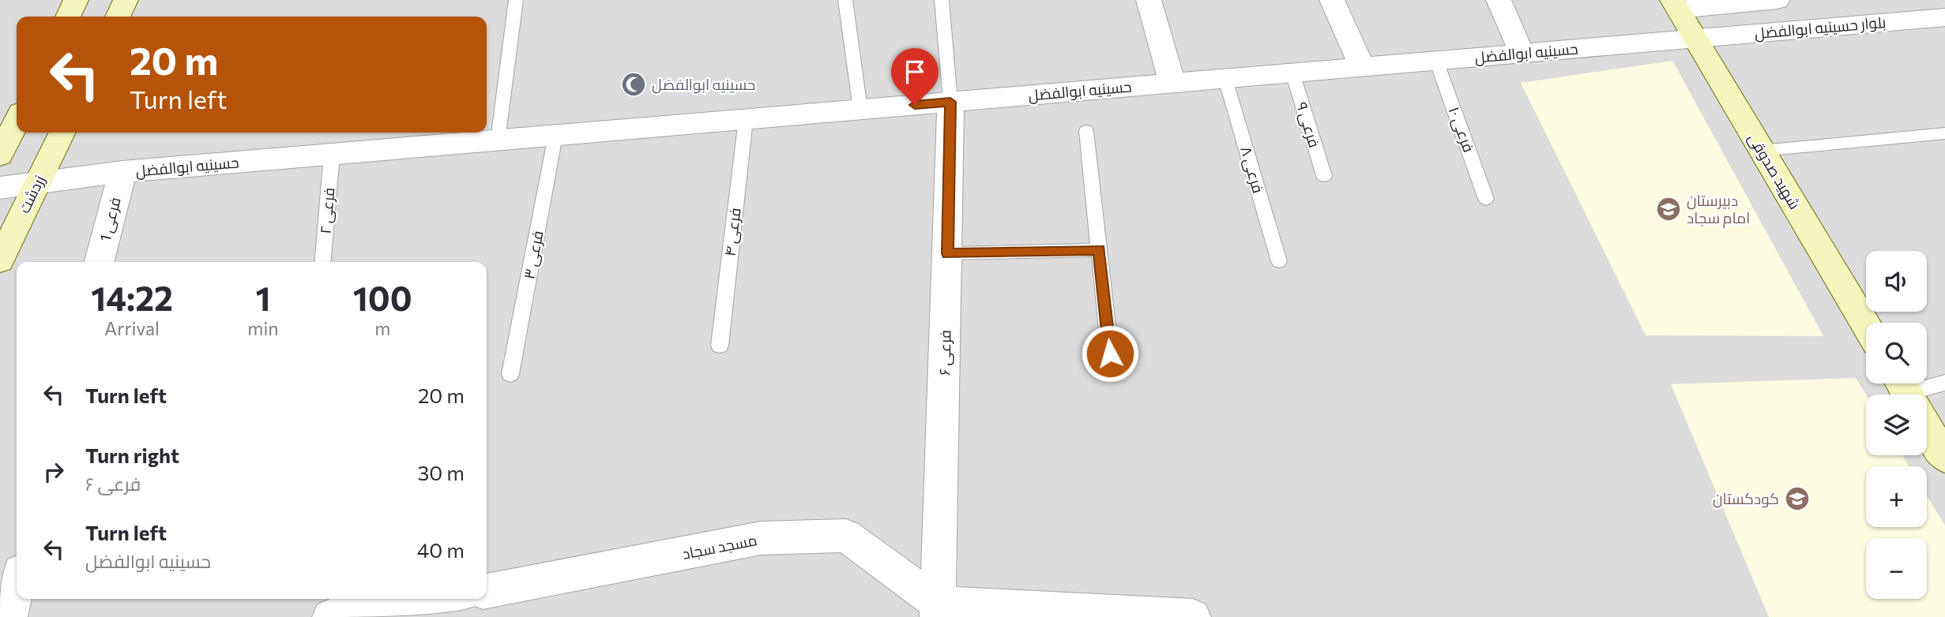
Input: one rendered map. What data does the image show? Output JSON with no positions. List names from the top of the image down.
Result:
{
  "streets": {
    "street": [
      "بلوار حسینیه ابوالفضل",
      "حسینیه ابوالفضل",
      "شهید صدوقی",
      "زردشت",
      "فرعی 1",
      "فرعی ۶",
      "مسجد سجاد"
    ],
    "lane": [
      "فرعی ۹",
      "فرعی ۱۰",
      "فرعی ۸",
      "فرعی ۲",
      "فرعی ۴",
      "فرعی ۳"
    ]
  },
  "crossings": [
    ["بلوار حسینیه ابوالفضل", "حسینیه ابوالفضل"],
    ["بلوار حسینیه ابوالفضل", "شهید صدوقی"],
    ["حسینیه ابوالفضل", "فرعی ۹"],
    ["حسینیه ابوالفضل", "فرعی ۱۰"],
    ["حسینیه ابوالفضل", "فرعی ۸"],
    ["حسینیه ابوالفضل", "شهید صدوقی"],
    ["حسینیه ابوالفضل", "زردشت"],
    ["حسینیه ابوالفضل", "فرعی ۲"],
    ["حسینیه ابوالفضل", "فرعی 1"],
    ["حسینیه ابوالفضل", "فرعی ۴"],
    ["حسینیه ابوالفضل", "فرعی ۳"],
    ["حسینیه ابوالفضل", "فرعی ۶"],
    ["فرعی ۶", "مسجد سجاد"]
  ],
  "places": {
    "mosque": ["حسینیه ابوالفضل"],
    "school or university": ["دبیرستان امام سجاد", "کودکستان"]
  },
  "page": {
    "turn": ["20 m", "Turn left"],
    "map_buttons": ["+", "−"],
    "eta": [
      "14:22",
      "Arrival",
      "1",
      "min",
      "100",
      "m"
    ],
    "list": [
      {
        "name": "Turn left",
        "value": "20 m"
      },
      {
        "name": "Turn right",
        "note": "فرعی ۶",
        "value": "30 m"
      },
      {
        "name": "Turn left",
        "note": "حسینیه ابوالفضل",
        "value": "40 m"
      }
    ]
  }
}
